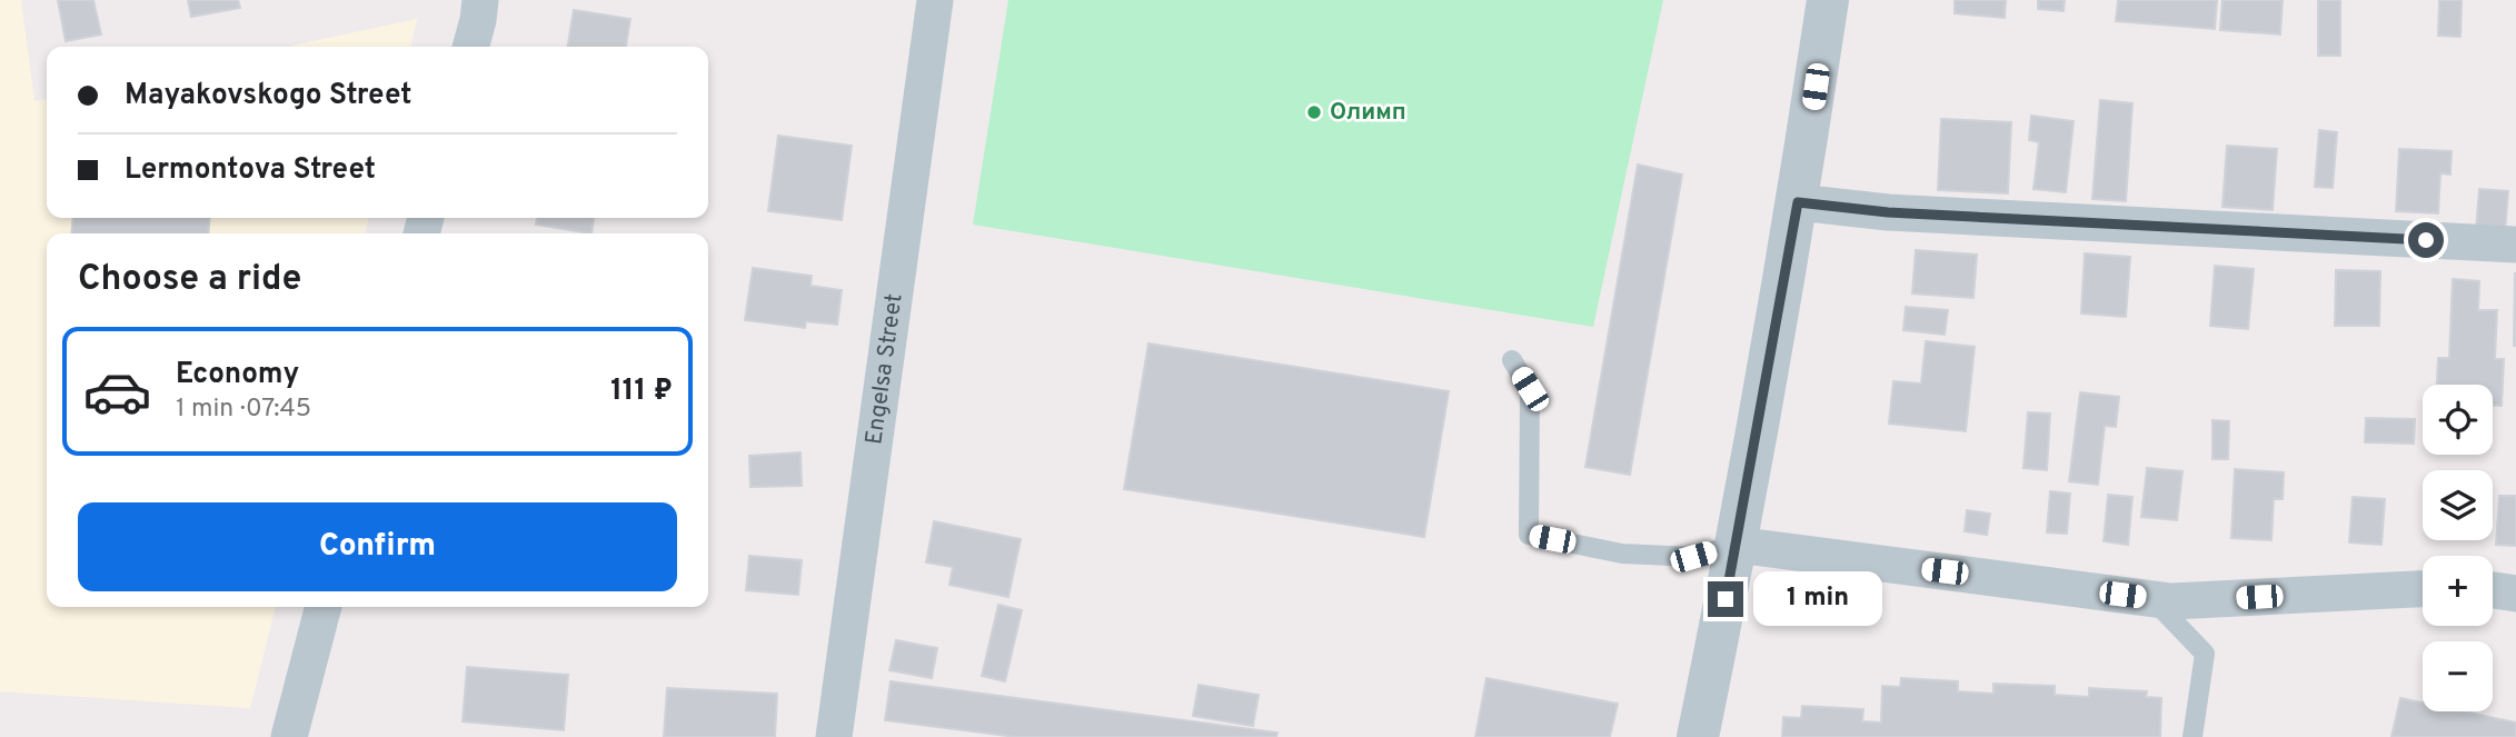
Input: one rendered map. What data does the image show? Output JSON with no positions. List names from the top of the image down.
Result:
{
  "streets": {
    "street": ["Engelsa Street"]
  },
  "places": ["Олимп"],
  "page": {
    "banner": ["Mayakovskogo Street", "Lermontova Street"],
    "heading": "Choose a ride",
    "list": [
      {
        "name": "Economy",
        "note": "1 min · 07:45",
        "value": "111 ₽"
      }
    ],
    "map_buttons": ["+", "−"],
    "buttons": "Confirm",
    "bubble": "1 min"
  }
}
